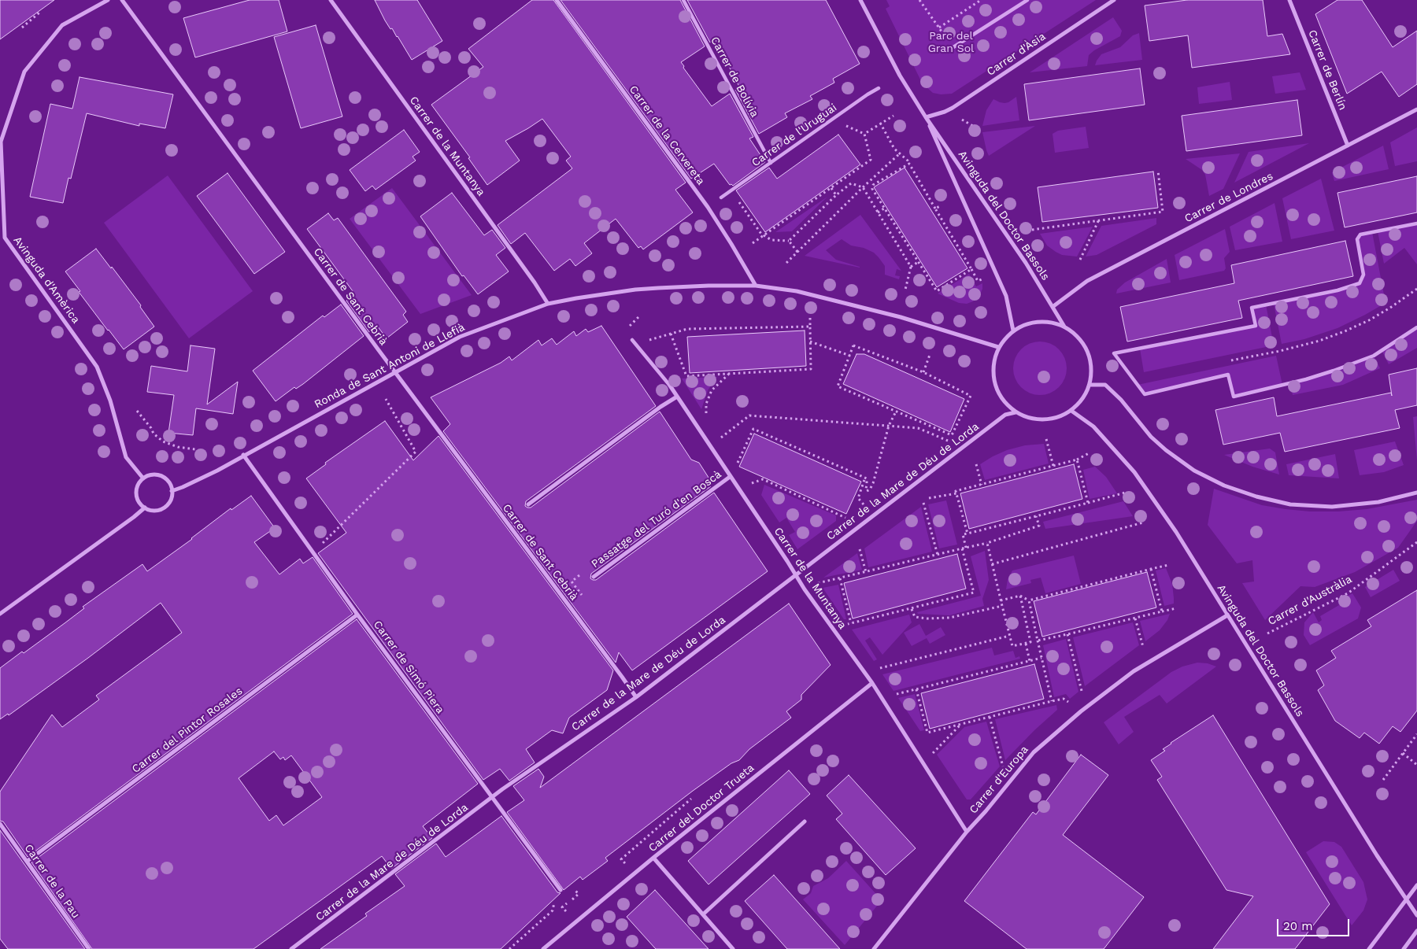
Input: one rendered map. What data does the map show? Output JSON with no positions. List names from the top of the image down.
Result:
{
  "streets": {
    "street": [
      "Carrer d'Àsia",
      "Carrer de Berlín",
      "Carrer de Bolívia",
      "Carrer de la Cervereta",
      "Carrer de l'Uruguai",
      "Carrer de la Muntanya",
      "Carrer de Londres",
      "Avinguda del Doctor Bassols",
      "Avinguda d'Amèrica",
      "Carrer de Sant Cebrià",
      "Ronda de Sant Antoni de Llefià",
      "Carrer de la Mare de Déu de Lorda",
      "Passatge del Turó d'en Boscà",
      "Carrer de Simó Piera",
      "Carrer del Pintor Rosales",
      "Carrer d'Europa",
      "Carrer del Doctor Trueta",
      "Carrer de la Pau"
    ],
    "path": ["Carrer d'Austràlia"]
  },
  "crossings": [
    ["Carrer d'Àsia", "Avinguda del Doctor Bassols"],
    ["Carrer de Berlín", "Carrer de Londres"],
    ["Carrer de Bolívia", "Carrer de l'Uruguai"],
    ["Carrer de la Cervereta", "Ronda de Sant Antoni de Llefià"],
    ["Carrer de la Muntanya", "Ronda de Sant Antoni de Llefià"],
    ["Carrer de la Muntanya", "Carrer de la Mare de Déu de Lorda"],
    ["Carrer de la Muntanya", "Passatge del Turó d'en Boscà"],
    ["Carrer de la Muntanya", "Carrer d'Europa"],
    ["Carrer de la Muntanya", "Carrer del Doctor Trueta"],
    ["Carrer de Londres", "Avinguda del Doctor Bassols"],
    ["Avinguda del Doctor Bassols", "Ronda de Sant Antoni de Llefià"],
    ["Avinguda del Doctor Bassols", "Carrer de la Mare de Déu de Lorda"],
    ["Avinguda del Doctor Bassols", "Carrer d'Europa"],
    ["Avinguda d'Amèrica", "Ronda de Sant Antoni de Llefià"],
    ["Carrer de Sant Cebrià", "Ronda de Sant Antoni de Llefià"],
    ["Carrer de Sant Cebrià", "Carrer de la Mare de Déu de Lorda"],
    ["Ronda de Sant Antoni de Llefià", "Carrer de la Mare de Déu de Lorda"],
    ["Ronda de Sant Antoni de Llefià", "Carrer de Simó Piera"],
    ["Carrer de la Mare de Déu de Lorda", "Carrer de Simó Piera"],
    ["Carrer de Simó Piera", "Carrer del Pintor Rosales"],
    ["Carrer del Pintor Rosales", "Carrer de la Pau"]
  ],
  "parks": ["Parc del Gran Sol"],
  "scale_bar": "20 m"
}
